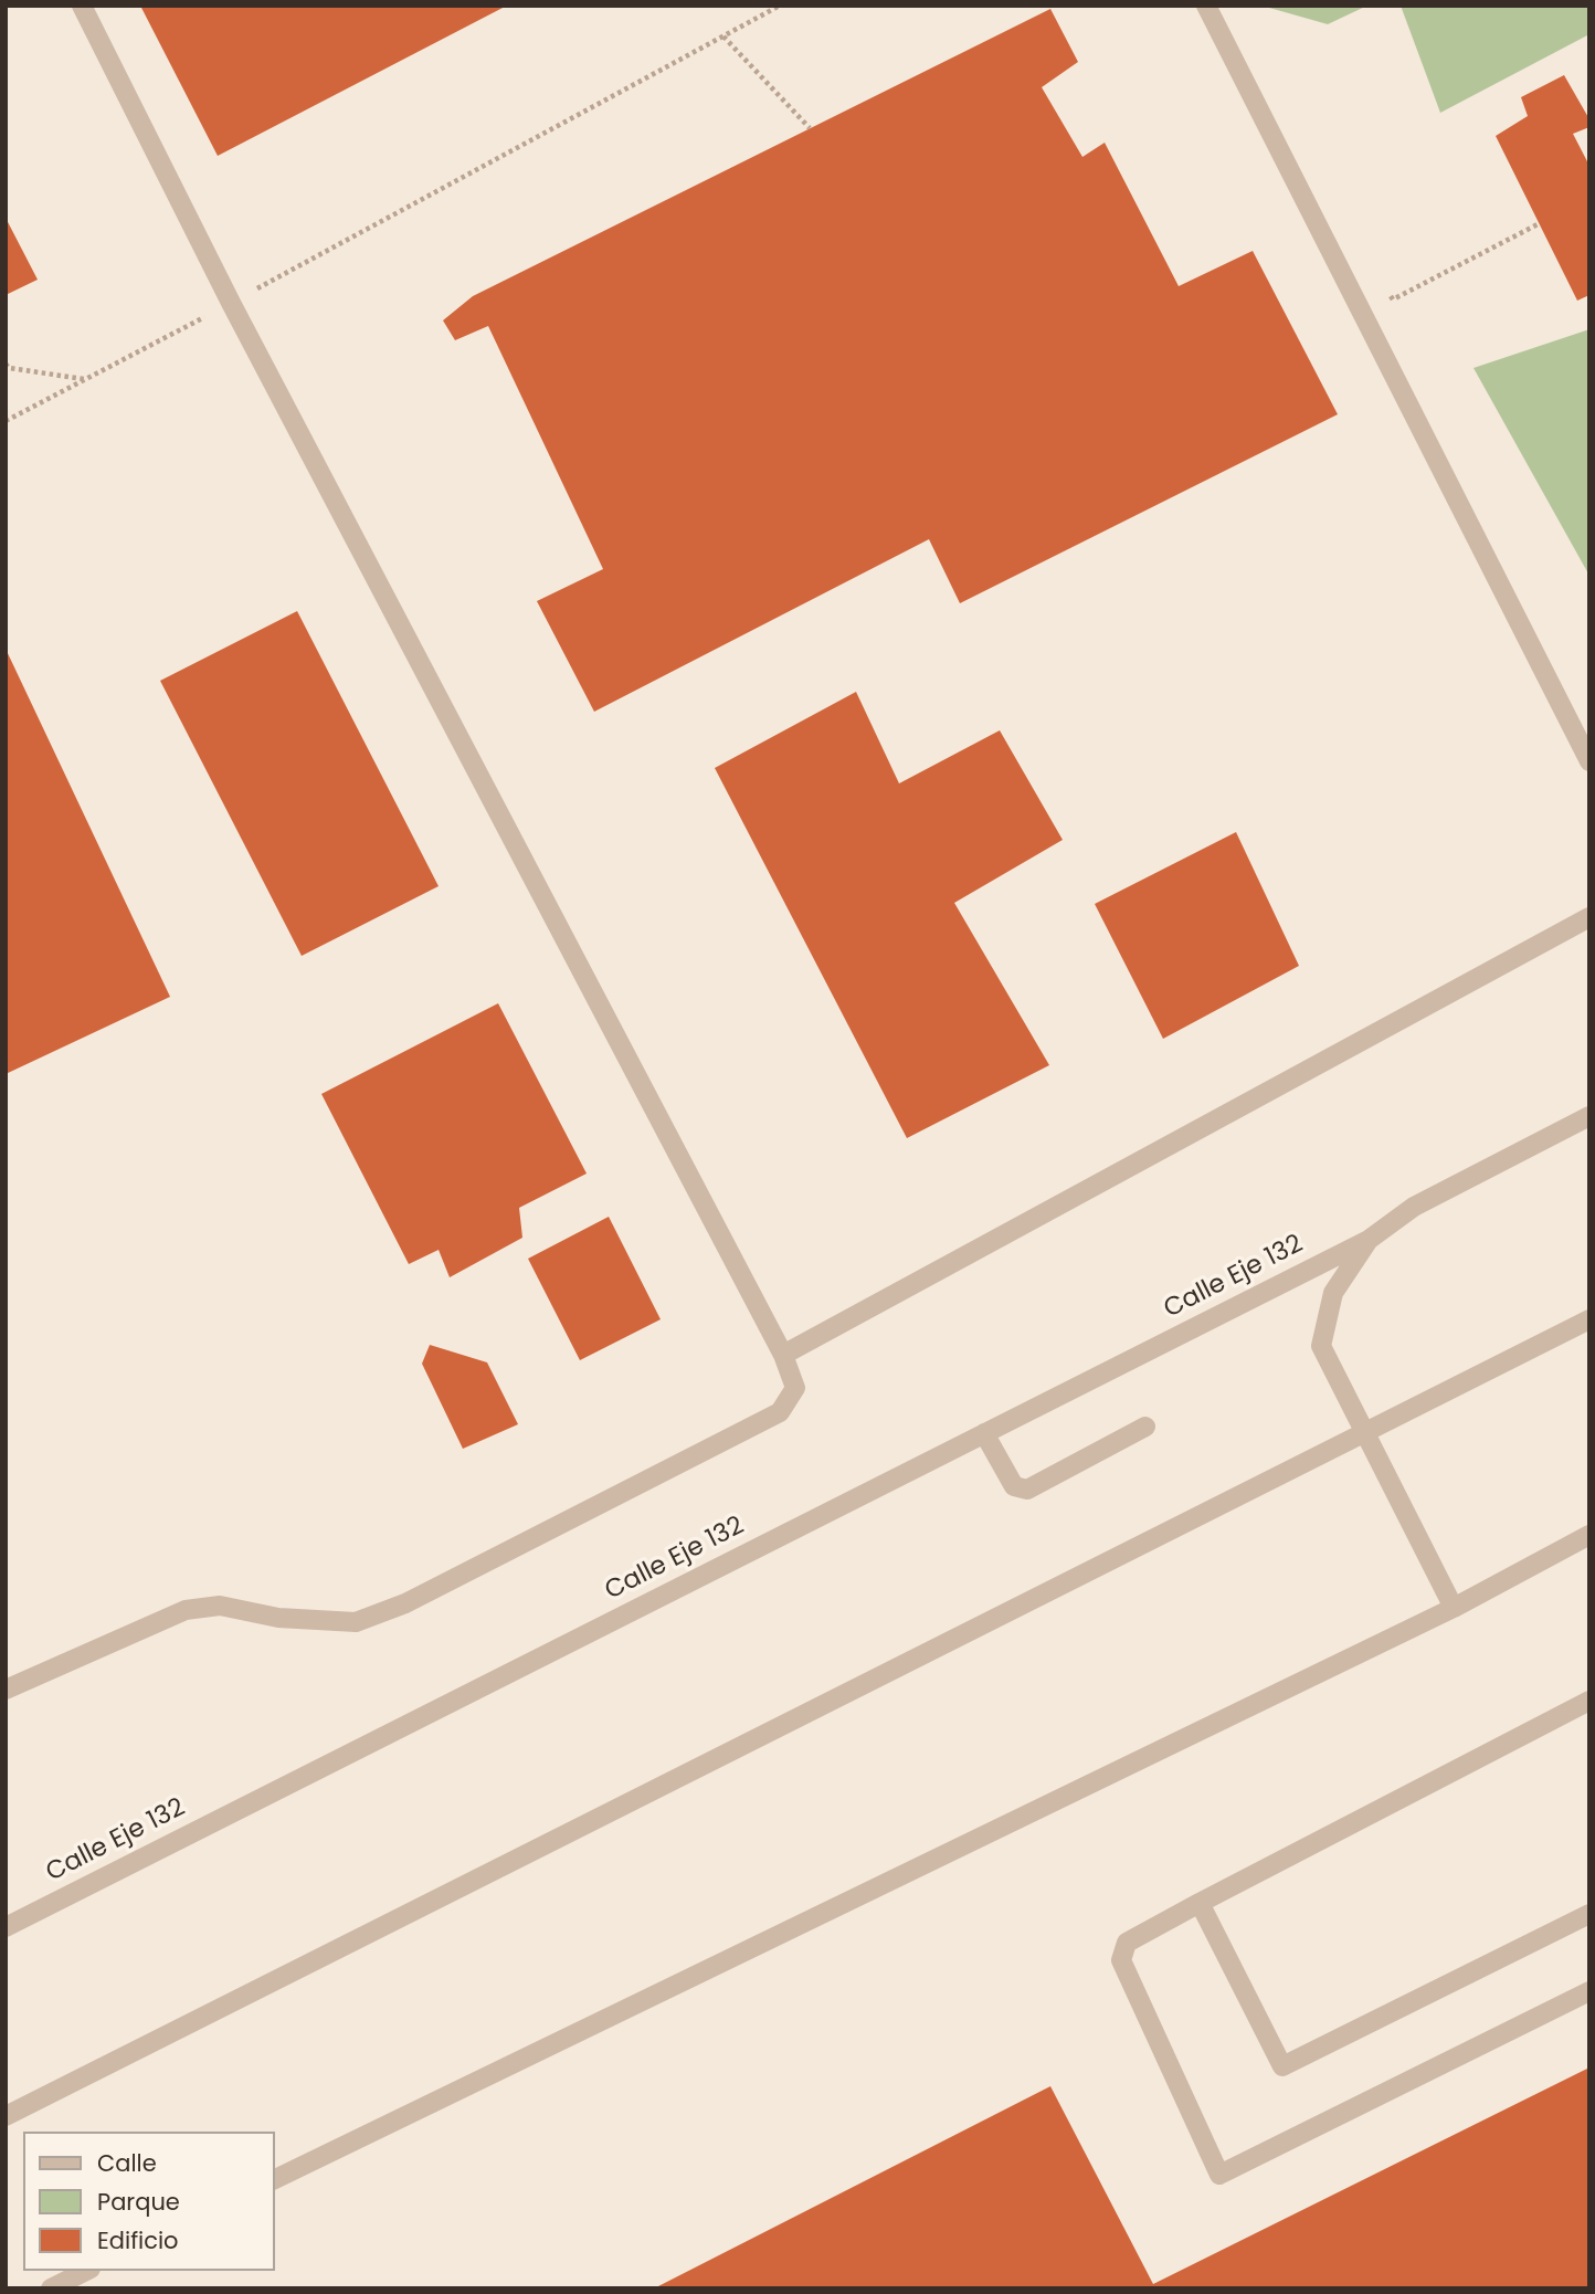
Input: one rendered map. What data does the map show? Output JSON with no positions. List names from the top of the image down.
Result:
{
  "streets": {
    "street": ["Calle Eje 132"]
  },
  "legend": ["Calle", "Parque", "Edificio"]
}
